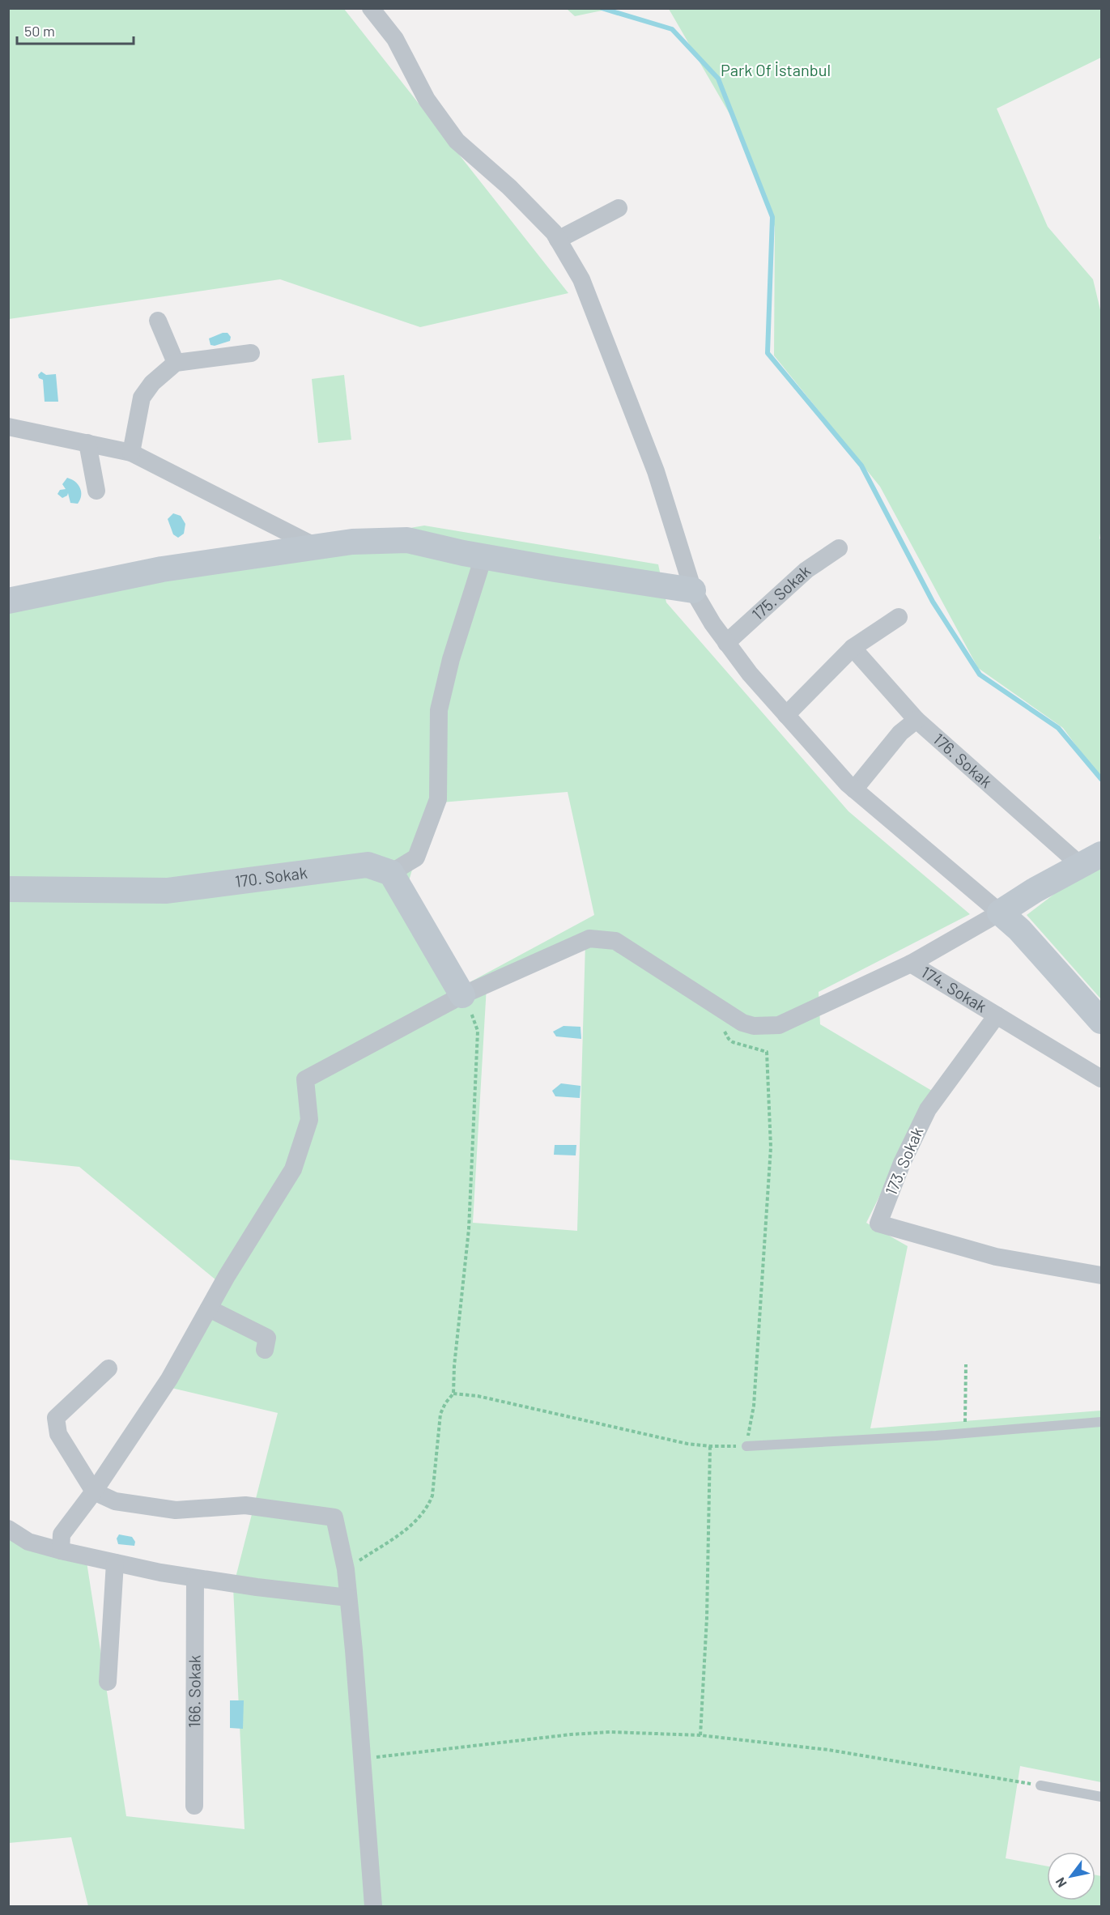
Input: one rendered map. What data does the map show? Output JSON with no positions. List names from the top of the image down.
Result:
{
  "streets": {
    "street": [
      "175. Sokak",
      "176. Sokak",
      "170. Sokak",
      "174. Sokak",
      "173. Sokak",
      "166. Sokak"
    ]
  },
  "crossings": [
    ["174. Sokak", "173. Sokak"]
  ],
  "parks": ["Park Of İstanbul"],
  "scale_bar": "50 m",
  "north": "bottom left"
}
